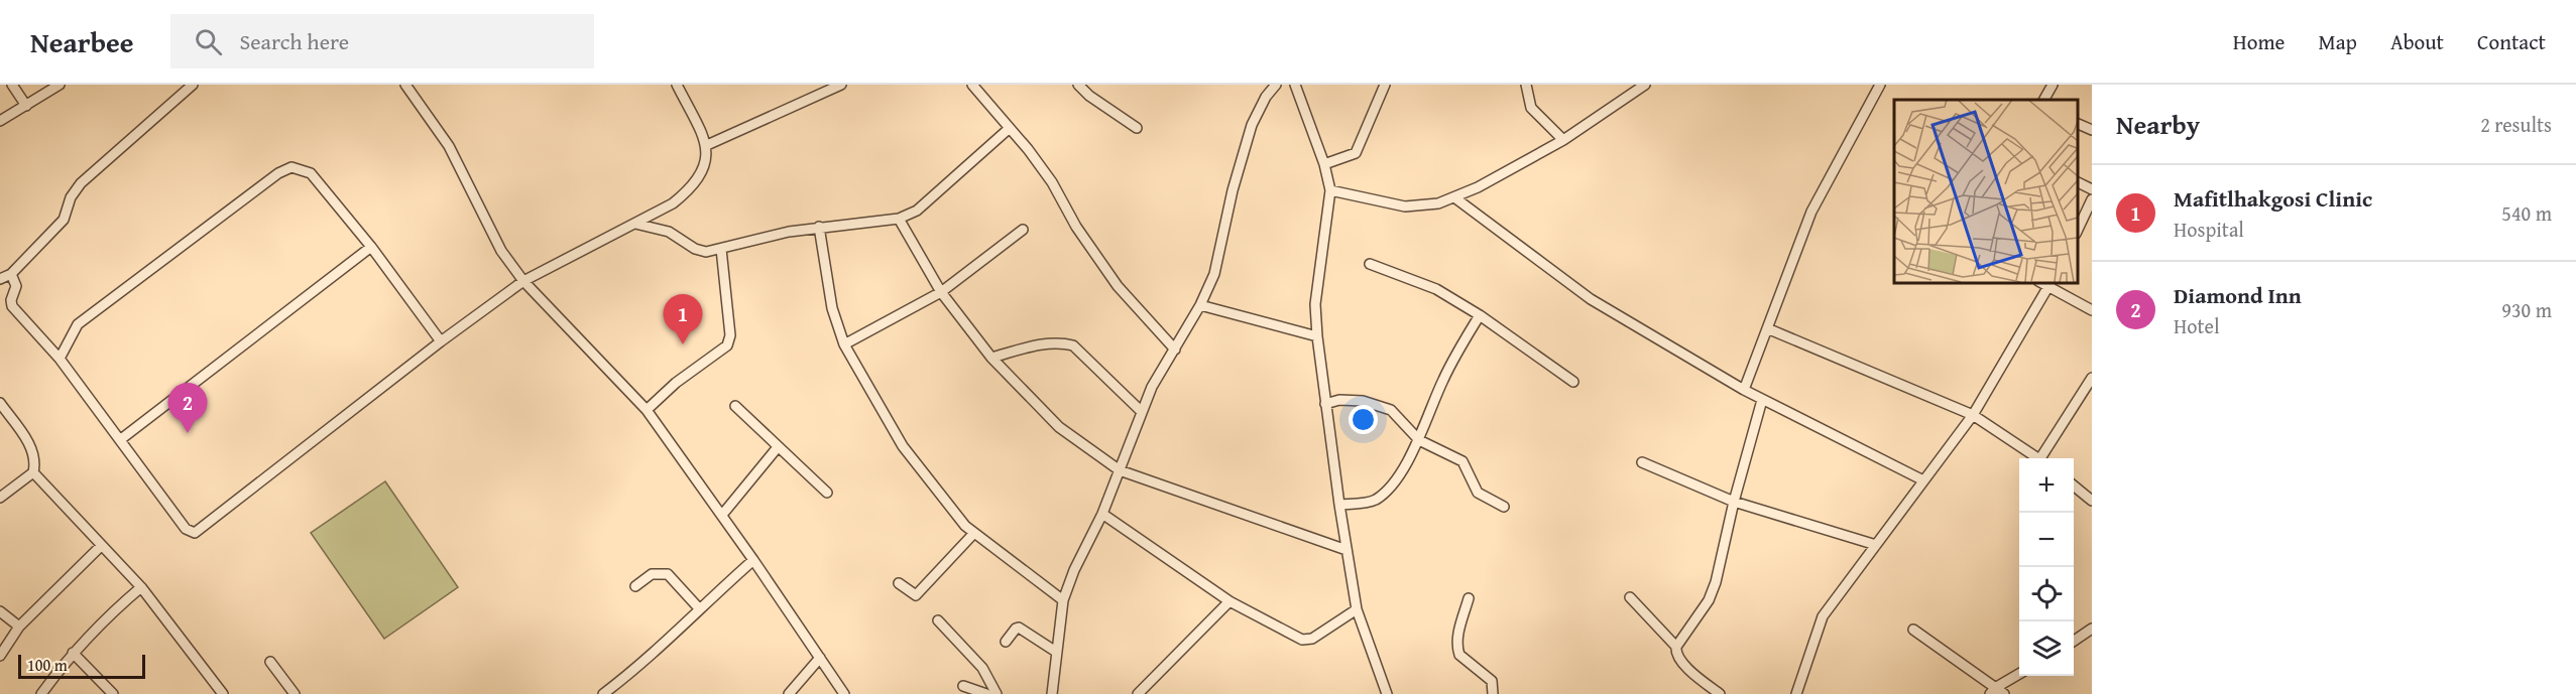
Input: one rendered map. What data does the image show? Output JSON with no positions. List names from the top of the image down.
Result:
{
  "scale_bar": "100 m",
  "page": {
    "header": "Nearbee",
    "search": "Search here",
    "nav": [
      "Home",
      "Map",
      "About",
      "Contact"
    ],
    "heading": ["Nearby", "2 results"],
    "list": [
      {
        "mark": "1",
        "name": "Mafitlhakgosi Clinic",
        "note": "Hospital",
        "value": "540 m"
      },
      {
        "mark": "2",
        "name": "Diamond Inn",
        "note": "Hotel",
        "value": "930 m"
      }
    ],
    "pins": ["1", "2"],
    "map_buttons": ["+", "−"],
    "scale": "100 m"
  }
}
